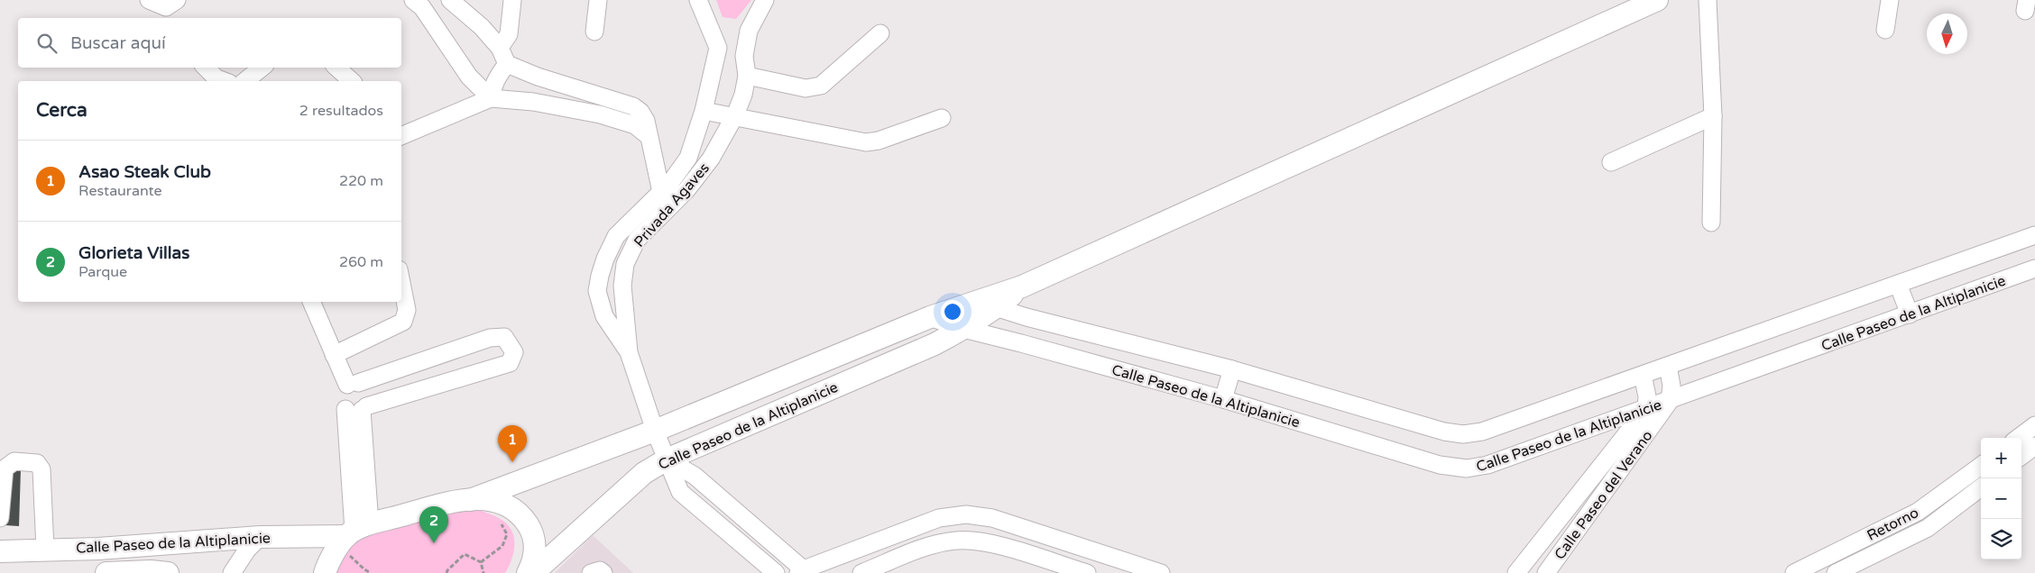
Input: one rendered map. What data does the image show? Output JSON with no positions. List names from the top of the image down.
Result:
{
  "streets": {
    "main road": ["Calle Paseo de la Altiplanicie"],
    "street": ["Privada Agaves", "Calle Paseo del Verano", "Retorno"]
  },
  "crossings": [
    ["Privada Agaves", "Calle Paseo de la Altiplanicie"],
    ["Calle Paseo de la Altiplanicie", "Calle Paseo del Verano"]
  ],
  "north": "bottom",
  "page": {
    "search": "Buscar aquí",
    "heading": ["Cerca", "2 resultados"],
    "list": [
      {
        "mark": "1",
        "name": "Asao Steak Club",
        "note": "Restaurante",
        "value": "220 m"
      },
      {
        "mark": "2",
        "name": "Glorieta Villas",
        "note": "Parque",
        "value": "260 m"
      }
    ],
    "pins": ["1", "2"],
    "map_buttons": ["+", "−"]
  }
}
